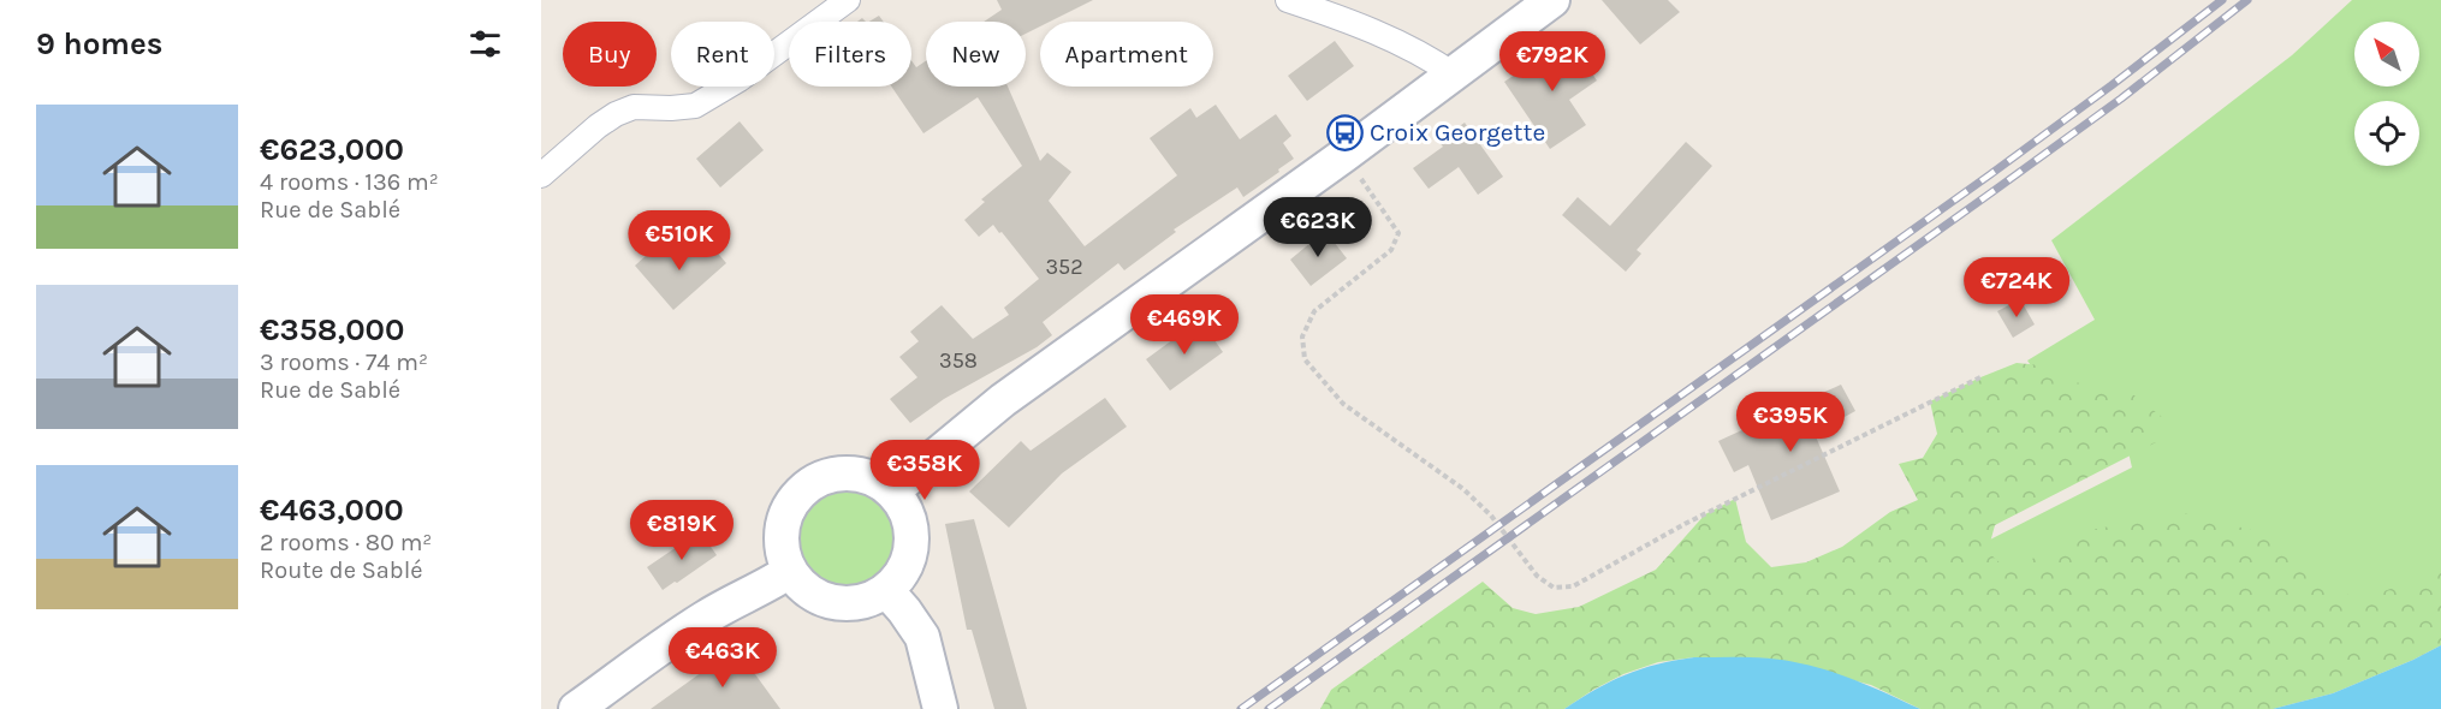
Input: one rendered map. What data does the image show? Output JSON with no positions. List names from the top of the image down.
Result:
{
  "places": {
    "bus stop": ["Croix Georgette"]
  },
  "house_numbers": ["352", "358"],
  "north": "top left",
  "page": {
    "heading": "9 homes",
    "chip": [
      "Buy",
      "Rent",
      "Filters",
      "New",
      "Apartment"
    ],
    "price": [
      "€792K",
      "€623K",
      "€510K",
      "€724K",
      "€469K",
      "€395K",
      "€358K",
      "€819K",
      "€463K"
    ],
    "list": [
      {
        "name": "€623,000",
        "note": "4 rooms · 136 m² · Rue de Sablé"
      },
      {
        "name": "€358,000",
        "note": "3 rooms · 74 m² · Rue de Sablé"
      },
      {
        "name": "€463,000",
        "note": "2 rooms · 80 m² · Route de Sablé"
      }
    ]
  }
}
